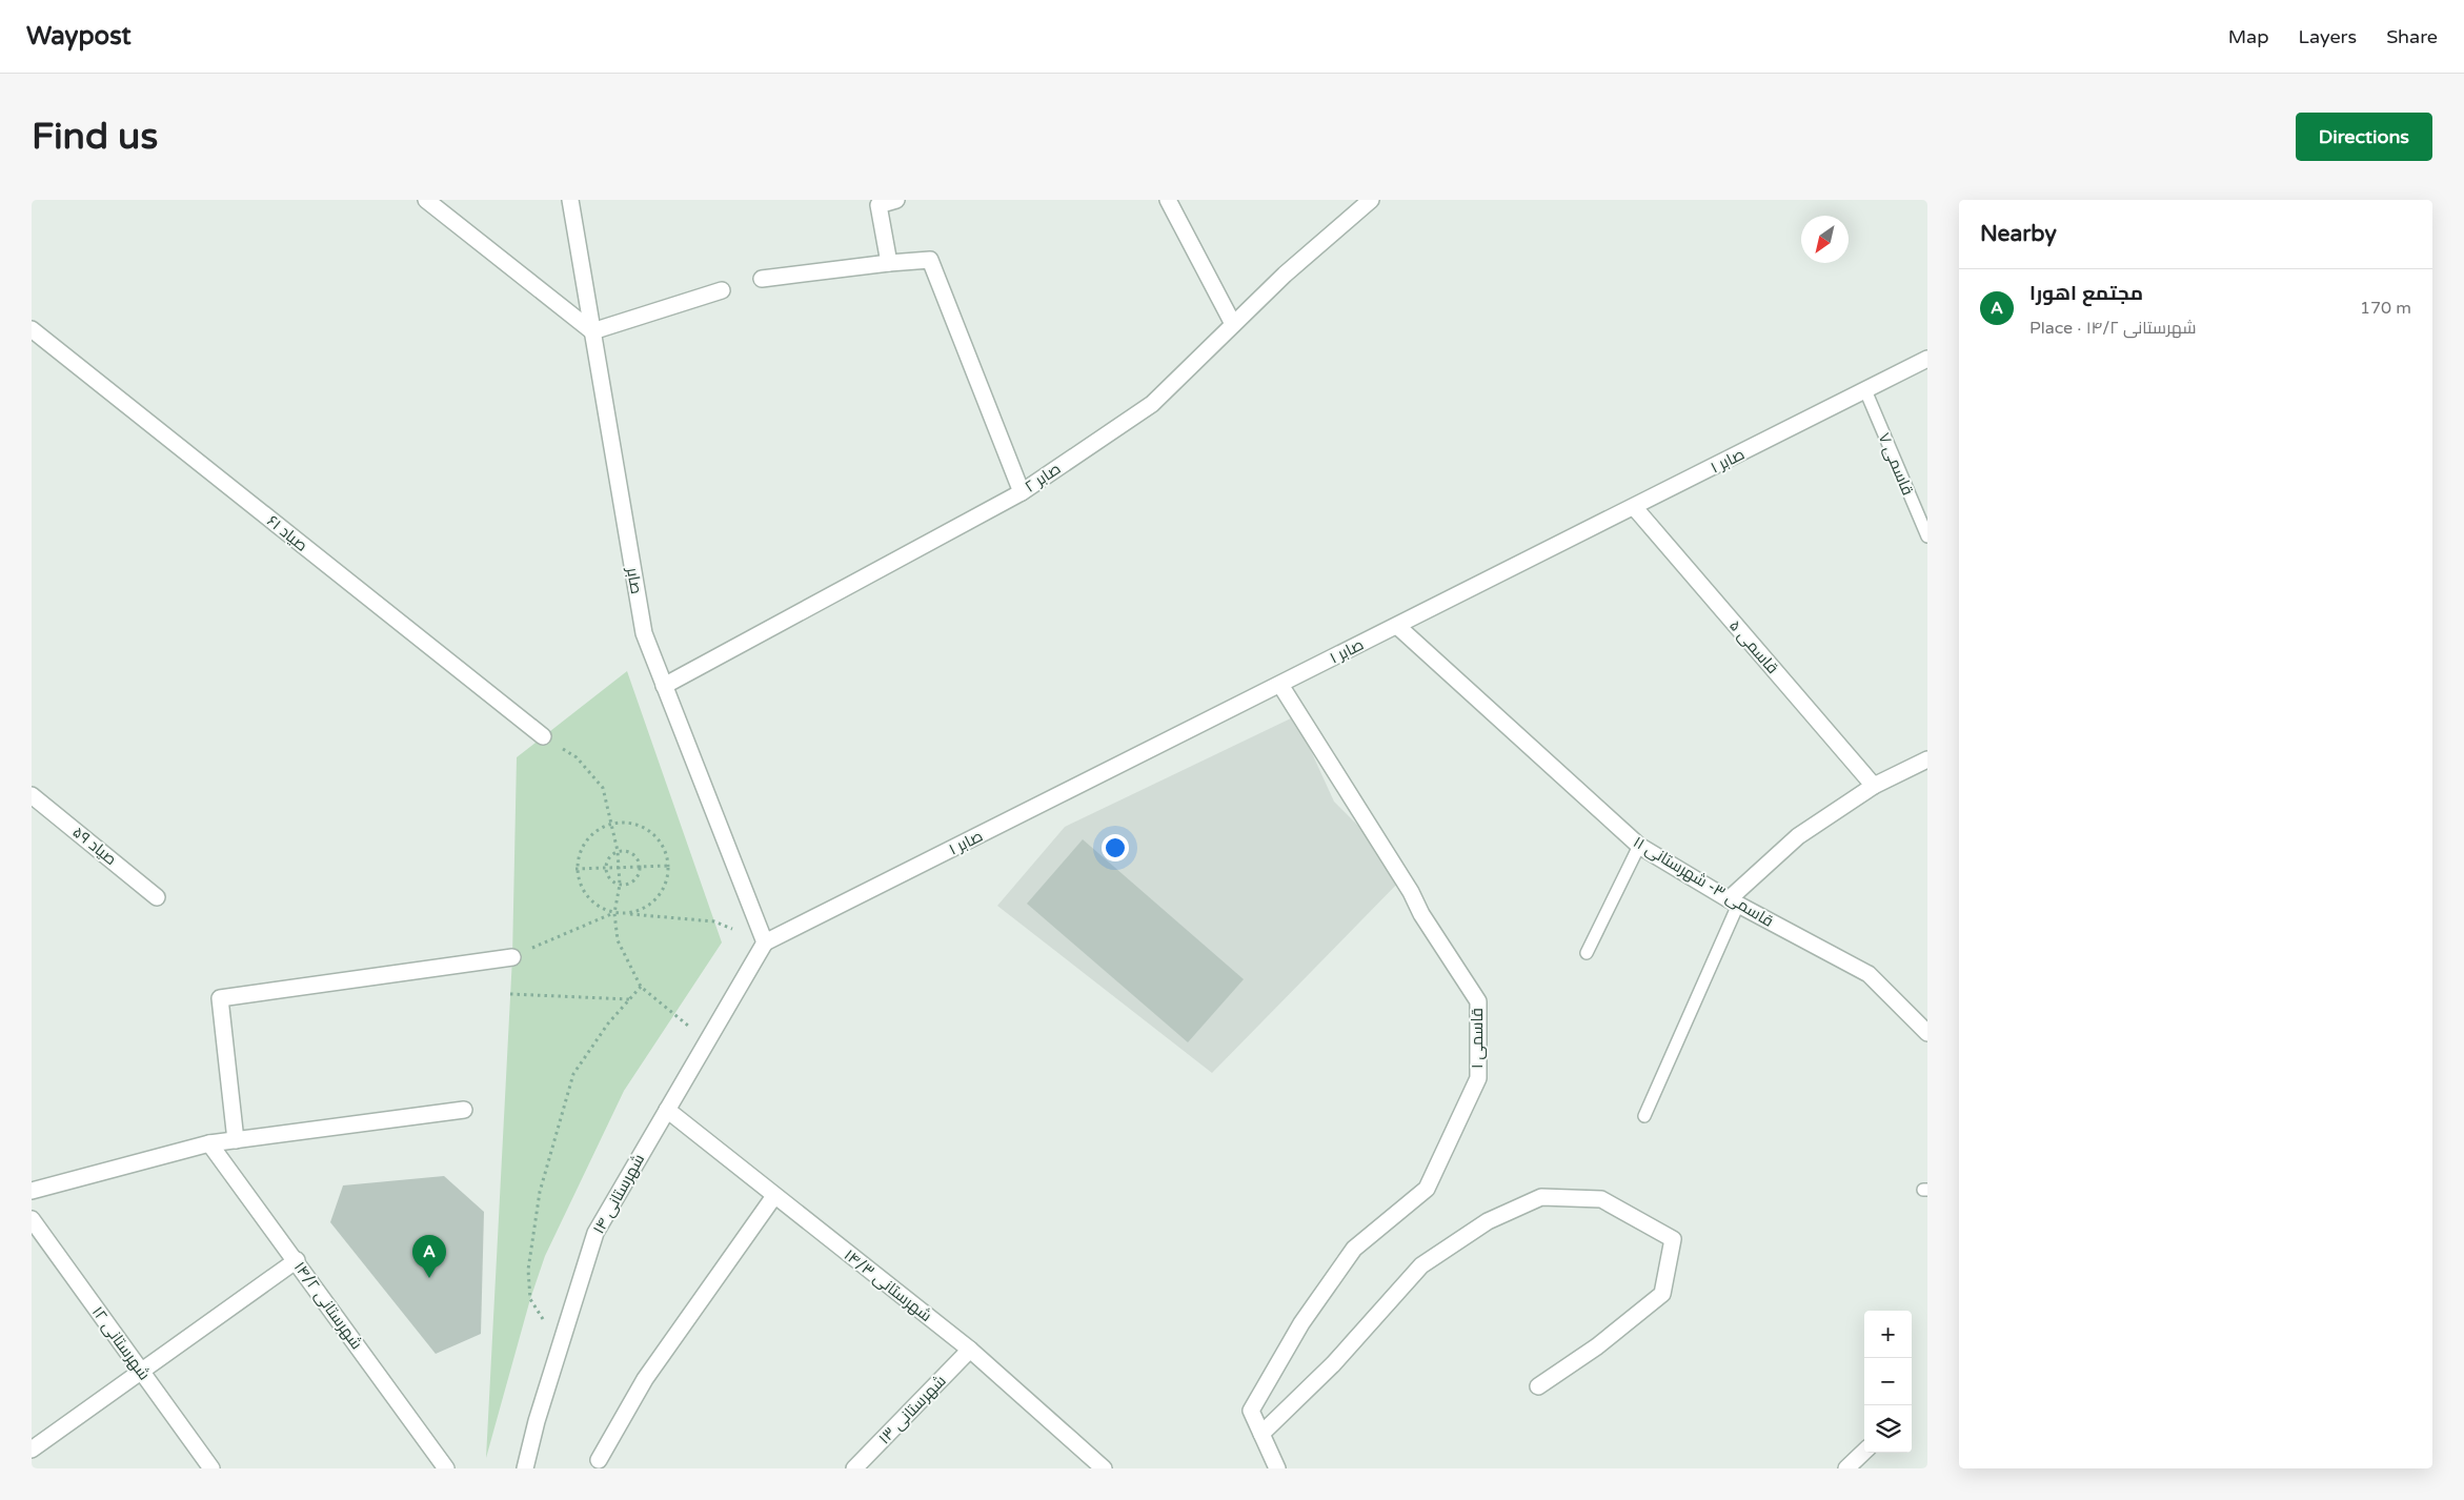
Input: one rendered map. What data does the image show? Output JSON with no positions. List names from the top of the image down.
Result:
{
  "streets": {
    "street": [
      "صابر ۱",
      "صابر ۲",
      "صیاد ۶۱",
      "صابر",
      "قاسمی ۵",
      "صیاد ۵۹",
      "قاسمی ۳- شهرستانی ۱۱",
      "قاسمی ۱",
      "شهرستانی ۱۴",
      "شهرستانی ۱۴/۳",
      "شهرستانی ۱۴/۲",
      "شهرستانی ۱۲",
      "شهرستانی ۱۳"
    ],
    "lane": ["قاسمی ۷"]
  },
  "crossings": [
    ["صابر ۱", "قاسمی ۷"],
    ["صابر ۱", "صابر"],
    ["صابر ۱", "قاسمی ۵"],
    ["صابر ۱", "قاسمی ۳- شهرستانی ۱۱"],
    ["صابر ۱", "قاسمی ۱"],
    ["صابر ۱", "شهرستانی ۱۴"],
    ["صابر ۲", "صابر"],
    ["صابر", "شهرستانی ۱۴"],
    ["شهرستانی ۱۴", "شهرستانی ۱۴/۳"],
    ["شهرستانی ۱۴/۳", "شهرستانی ۱۳"]
  ],
  "north": "bottom left",
  "page": {
    "header": "Waypost",
    "nav": ["Map", "Layers", "Share"],
    "buttons": "Directions",
    "title": "Find us",
    "heading": "Nearby",
    "list": [
      {
        "mark": "A",
        "name": "مجتمع اهورا",
        "note": "Place · شهرستانی ۱۴/۲",
        "value": "170 m"
      }
    ],
    "pins": "A",
    "map_buttons": ["+", "−"]
  }
}
